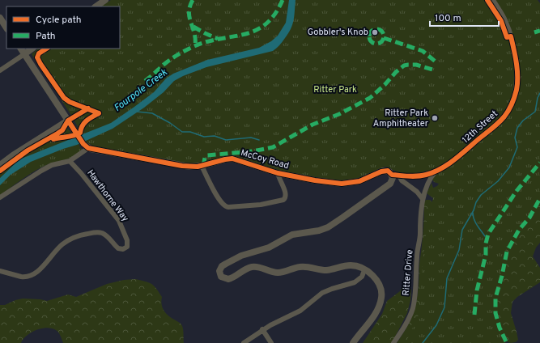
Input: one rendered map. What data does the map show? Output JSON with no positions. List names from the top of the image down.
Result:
{
  "streets": {
    "street": [
      "12th Street",
      "McCoy Road",
      "Hawthorne Way",
      "Ritter Drive"
    ]
  },
  "crossings": [
    ["12th Street", "McCoy Road"],
    ["12th Street", "Ritter Drive"]
  ],
  "water": ["Fourpole Creek"],
  "parks": ["Ritter Park"],
  "places": ["Gobbler's Knob", "Ritter Park Amphitheater"],
  "legend": ["Cycle path", "Path"],
  "scale_bar": "100 m"
}
